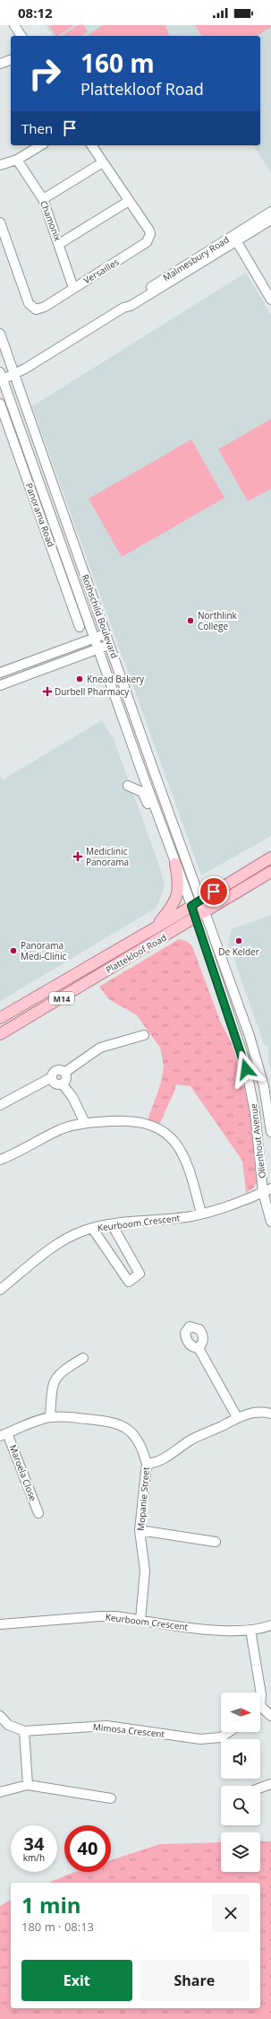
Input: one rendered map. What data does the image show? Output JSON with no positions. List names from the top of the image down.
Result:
{
  "streets": {
    "main road": ["Plattekloof Road", "M14"],
    "street": [
      "Chamonix",
      "Malmesbury Road",
      "Versailles",
      "Panorama Road",
      "Rothschild Boulevard",
      "Olienhout Avenue",
      "Keurboom Crescent",
      "Maroela Close",
      "Mopanie Street",
      "Mimosa Crescent"
    ]
  },
  "crossings": [
    ["Chamonix", "Versailles"],
    ["Malmesbury Road", "Rothschild Boulevard"],
    ["Rothschild Boulevard", "Plattekloof Road"],
    ["Rothschild Boulevard", "Olienhout Avenue"],
    ["Plattekloof Road", "Olienhout Avenue"],
    ["Olienhout Avenue", "Keurboom Crescent"],
    ["Keurboom Crescent", "Mopanie Street"],
    ["Maroela Close", "Mopanie Street"]
  ],
  "places": {
    "other": [
      "Northlink College",
      "Knead Bakery",
      "De Kelder",
      "Panorama Medi-Clinic"
    ],
    "health": ["Durbell Pharmacy", "Mediclinic Panorama"]
  },
  "north": "right",
  "page": {
    "status": "08:12",
    "turn": ["160 m", "Plattekloof Road"],
    "then": "Then",
    "speed": "34 km/h",
    "limit": "40",
    "heading": ["1 min", "180 m · 08:13"],
    "buttons": ["Exit", "Share"]
  }
}
